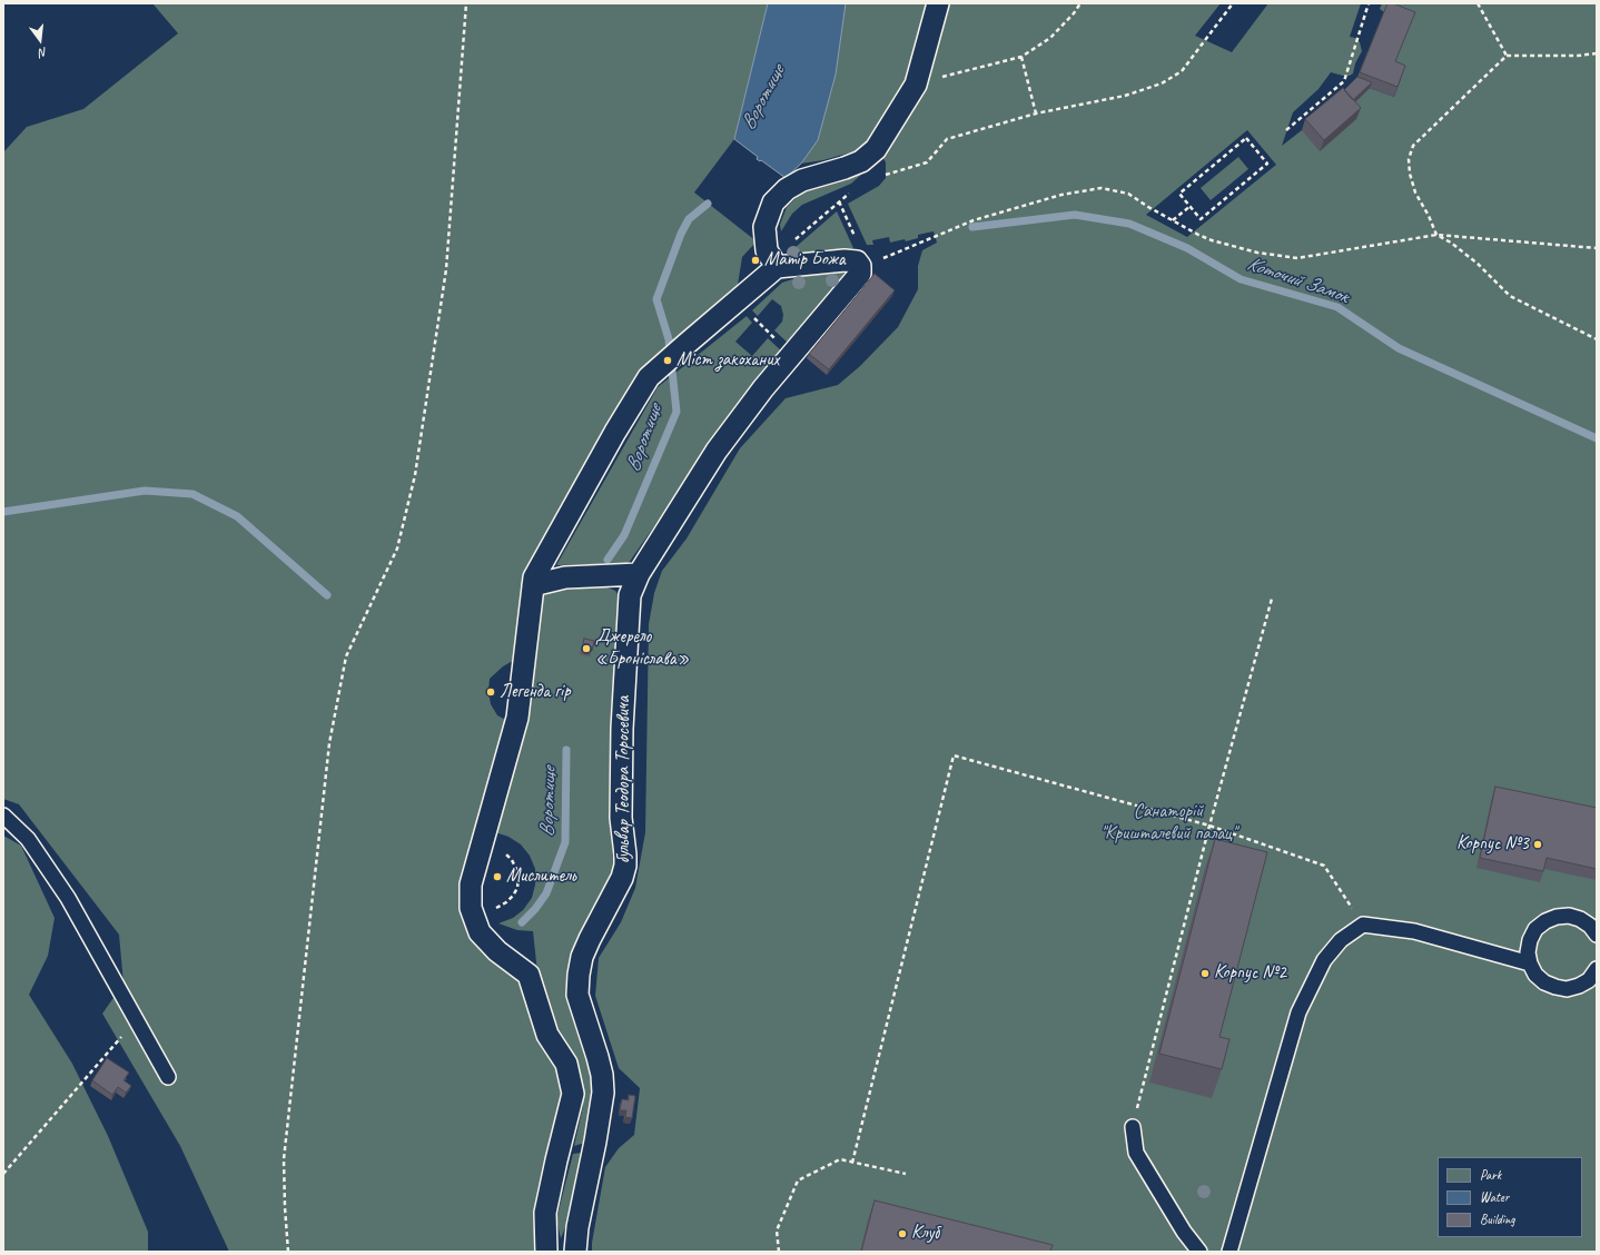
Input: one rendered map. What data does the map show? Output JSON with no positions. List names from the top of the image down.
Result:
{
  "streets": {
    "street": ["бульвар Теодора Торосевича"]
  },
  "water": ["Воротище", "Коточий Замок"],
  "parks": ["Санаторій \"Кришталевий палац\""],
  "places": [
    "Матір Божа",
    "Міст закоханих",
    "Джерело «Броніслава»",
    "Легенда гір",
    "Корпус №3",
    "Мислитель",
    "Корпус №2",
    "Клуб"
  ],
  "legend": ["Park", "Water", "Building"],
  "north": "bottom"
}
